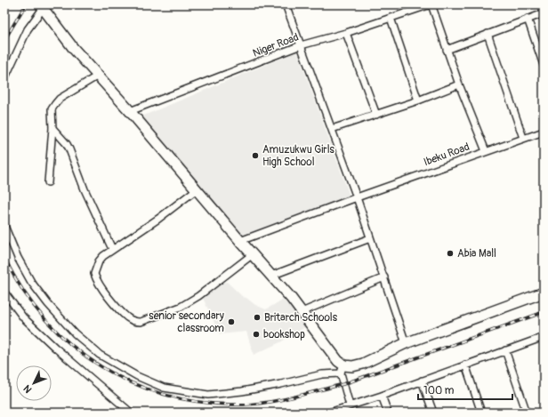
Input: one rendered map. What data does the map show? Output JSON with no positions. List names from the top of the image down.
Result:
{
  "streets": {
    "street": ["Niger Road", "Ibeku Road"]
  },
  "places": [
    "Amuzukwu Girls High School",
    "Abia Mall",
    "Britarch Schools",
    "senior secondary classroom",
    "bookshop"
  ],
  "scale_bar": "100 m",
  "north": "bottom left"
}
